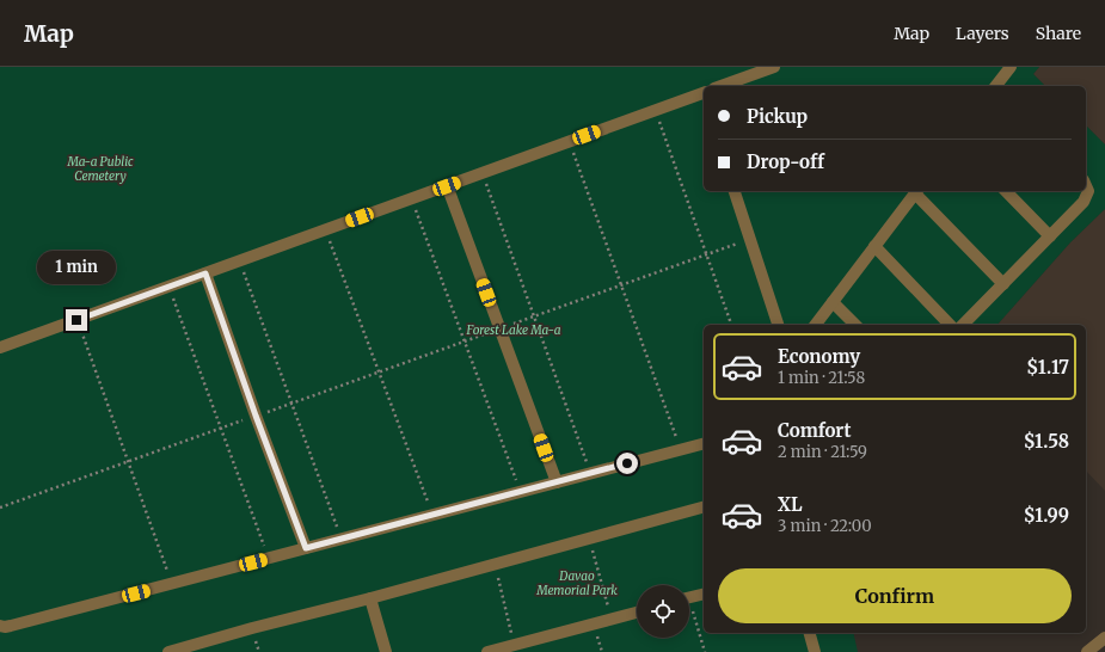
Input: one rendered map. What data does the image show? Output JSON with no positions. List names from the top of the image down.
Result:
{
  "parks": ["Ma-a Public Cemetery", "Forest Lake Ma-a", "Davao Memorial Park"],
  "page": {
    "header": "Map",
    "nav": ["Map", "Layers", "Share"],
    "banner": ["Pickup", "Drop-off"],
    "bubble": "1 min",
    "list": [
      {
        "name": "Economy",
        "note": "1 min · 21:58",
        "value": "$1.17"
      },
      {
        "name": "Comfort",
        "note": "2 min · 21:59",
        "value": "$1.58"
      },
      {
        "name": "XL",
        "note": "3 min · 22:00",
        "value": "$1.99"
      }
    ],
    "buttons": "Confirm"
  }
}
